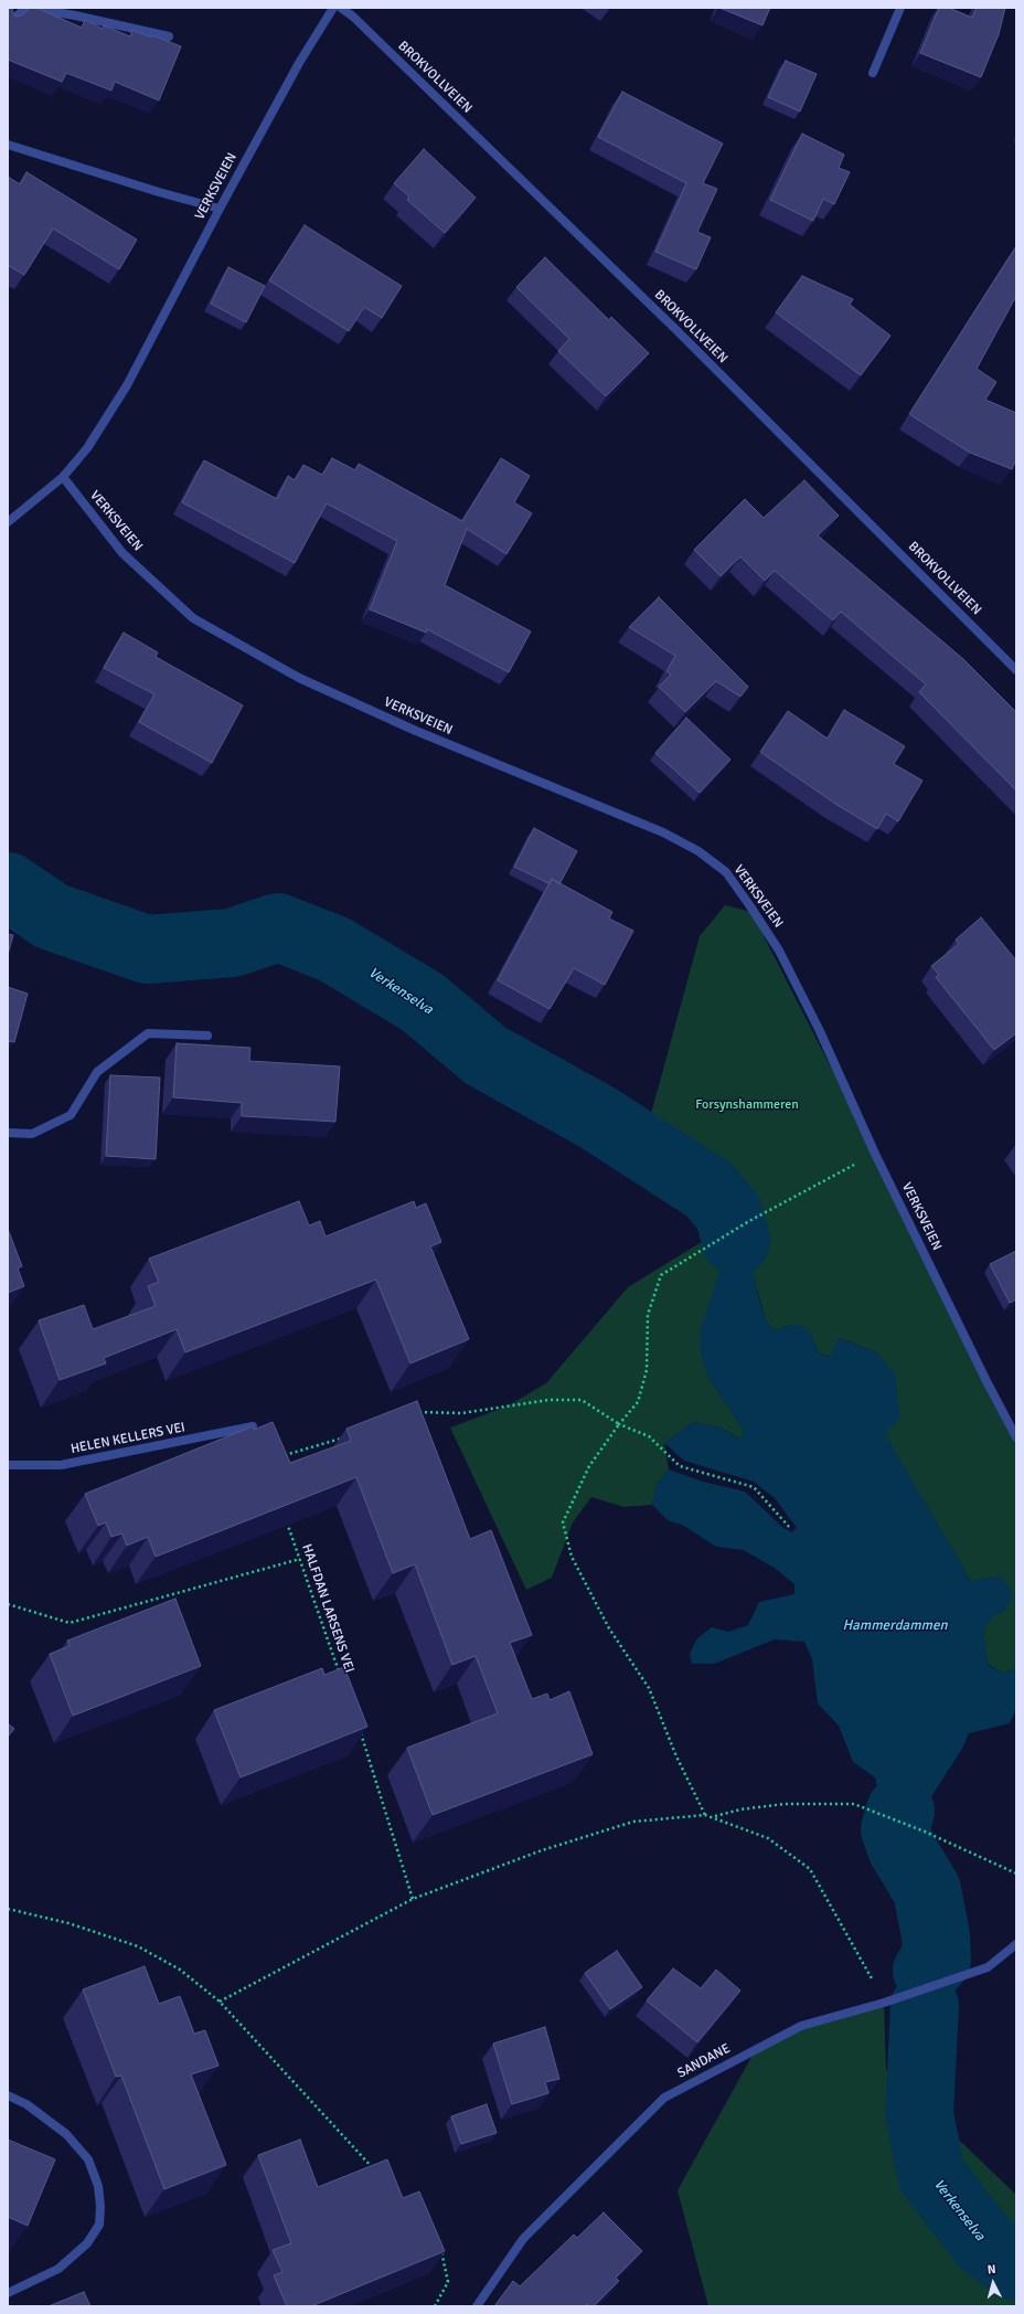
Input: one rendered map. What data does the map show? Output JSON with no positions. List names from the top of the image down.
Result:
{
  "streets": {
    "street": [
      "BROKVOLLVEIEN",
      "VERKSVEIEN",
      "HELEN KELLERS VEI",
      "SANDANE"
    ],
    "path": ["HALFDAN LARSENS VEI"]
  },
  "water": ["Verkenselva", "Hammerdammen"],
  "parks": ["Forsynshammeren"],
  "north": "top"
}
